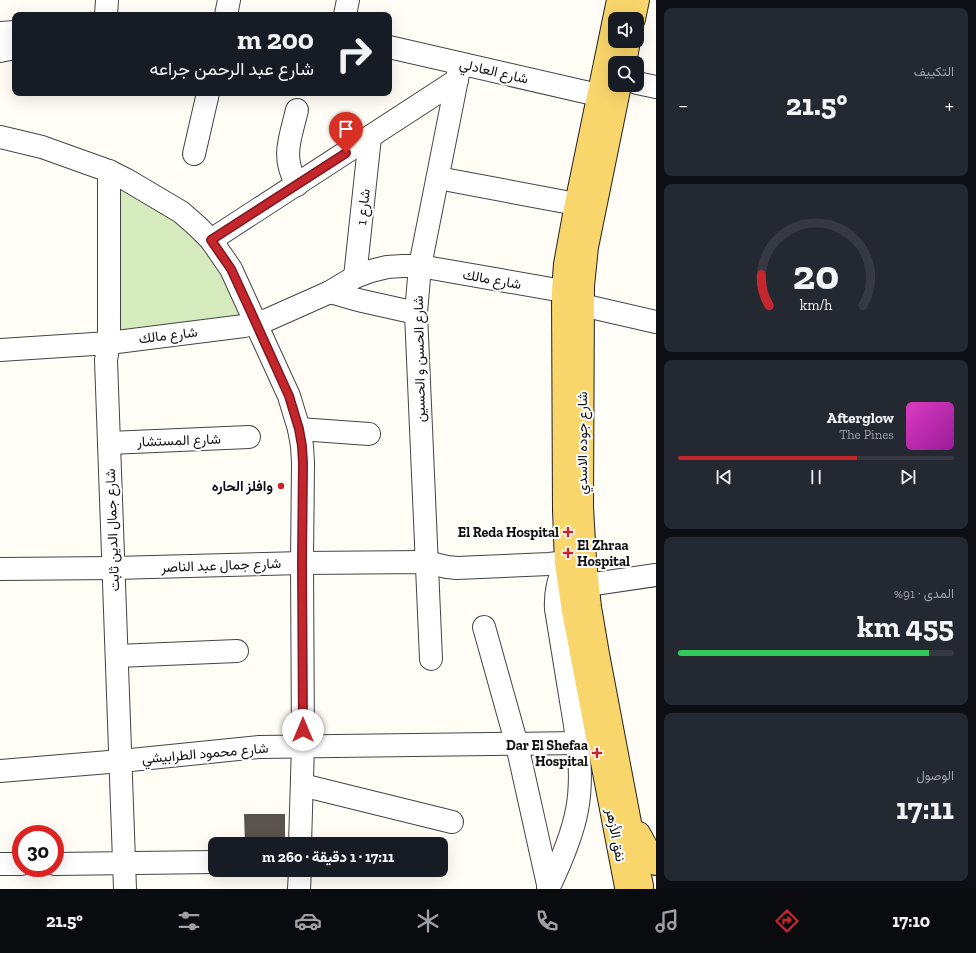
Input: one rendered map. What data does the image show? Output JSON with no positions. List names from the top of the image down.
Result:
{
  "streets": {
    "main road": ["شارع جوده الاسدي", "نفق الأزهر"],
    "street": [
      "شارع العادلي",
      "شارع 1",
      "شارع مالك",
      "شارع الحسن و الحسين",
      "شارع المستشار",
      "شارع جمال الدين ثابت",
      "شارع جمال عبد الناصر",
      "شارع محمود الطرابيشي"
    ]
  },
  "crossings": [
    ["شارع العادلي", "شارع الحسن و الحسين"],
    ["شارع العادلي", "شارع جوده الاسدي"],
    ["شارع 1", "شارع مالك"],
    ["شارع مالك", "شارع الحسن و الحسين"],
    ["شارع مالك", "شارع جوده الاسدي"],
    ["شارع مالك", "شارع جمال الدين ثابت"],
    ["شارع الحسن و الحسين", "شارع جمال عبد الناصر"],
    ["شارع المستشار", "شارع جمال الدين ثابت"],
    ["شارع جوده الاسدي", "شارع جمال عبد الناصر"],
    ["شارع جوده الاسدي", "شارع محمود الطرابيشي"],
    ["شارع جوده الاسدي", "نفق الأزهر"],
    ["شارع جمال الدين ثابت", "شارع جمال عبد الناصر"],
    ["شارع جمال الدين ثابت", "شارع محمود الطرابيشي"]
  ],
  "places": {
    "other": ["وافلز الحاره"],
    "health": ["El Reda Hospital", "El Zhraa Hospital", "Dar El Shefaa Hospital"]
  },
  "page": {
    "tile": [
      "التكييف",
      ["المدى · 91%", "455 km"],
      ["الوصول", "17:11"]
    ],
    "turn": ["200 m", "شارع عبد الرحمن جراعه"],
    "heat": ["−", "21.5°", "+"],
    "song": ["Afterglow", "The Pines"],
    "limit": "30",
    "trip": "17:11 · 1 دقيقة · 260 m",
    "tabs": ["17:10", "21.5°"],
    "gauge": ["20", "km/h"]
  }
}
